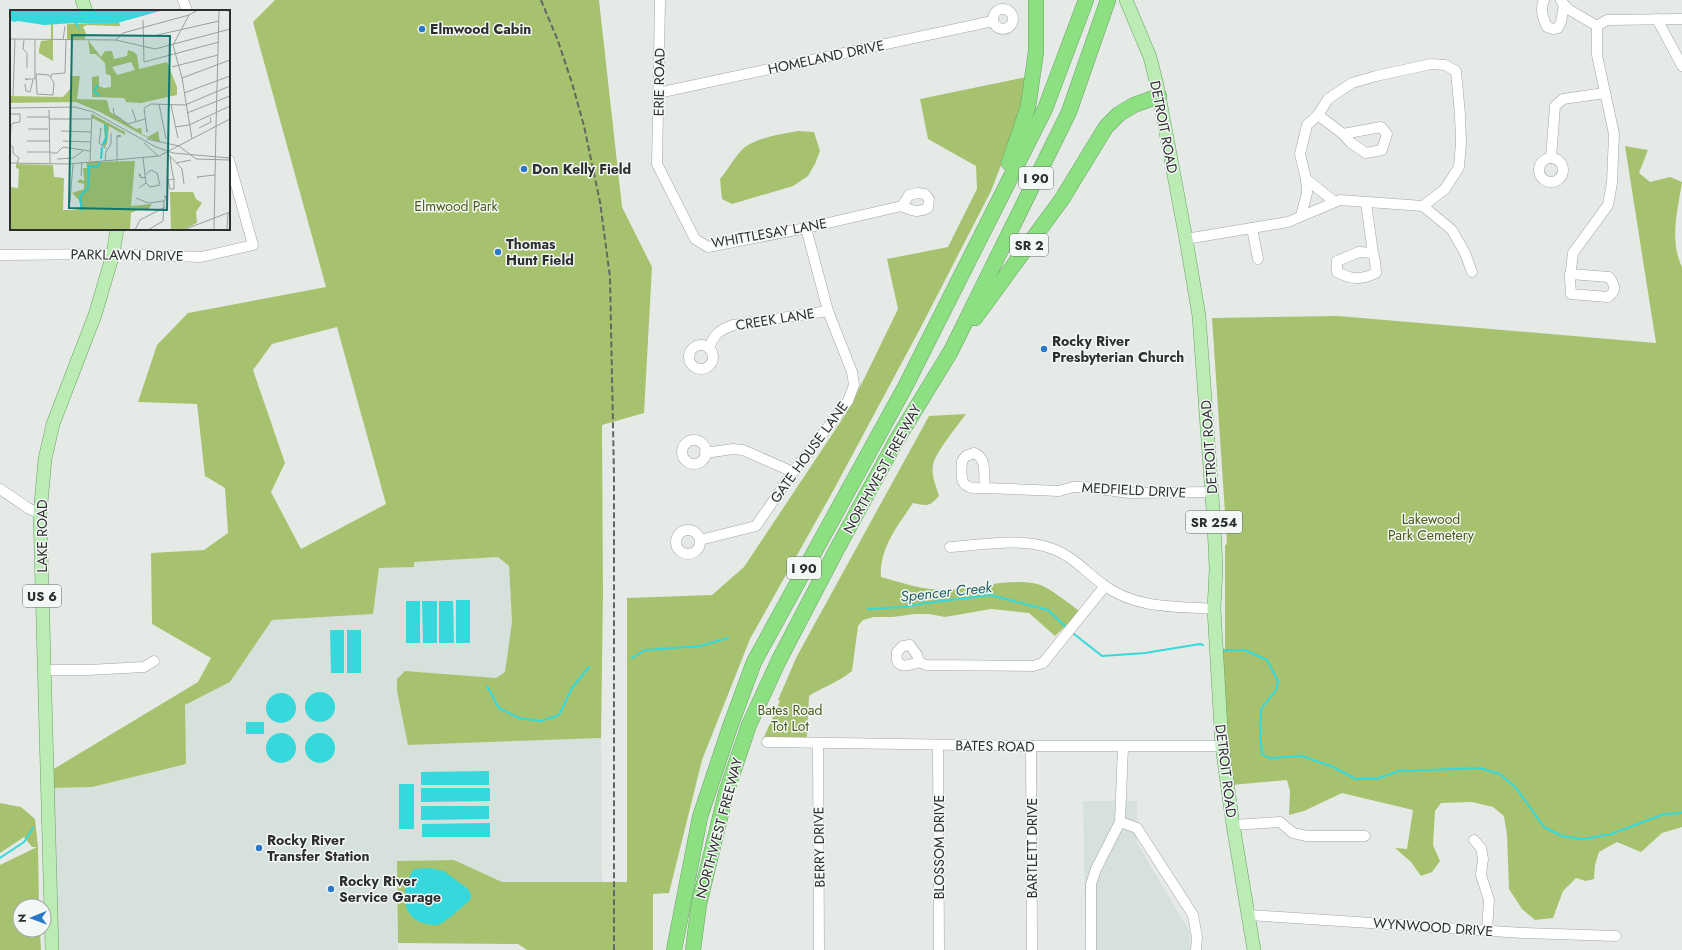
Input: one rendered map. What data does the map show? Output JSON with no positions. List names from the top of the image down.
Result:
{
  "streets": {
    "highway": ["I 90", "SR 2", "NORTHWEST FREEWAY"],
    "main road": [
      "DETROIT ROAD",
      "SR 254",
      "LAKE ROAD",
      "US 6"
    ],
    "street": [
      "HOMELAND DRIVE",
      "ERIE ROAD",
      "WHITTLESAY LANE",
      "PARKLAWN DRIVE",
      "CREEK LANE",
      "GATE HOUSE LANE",
      "MEDFIELD DRIVE",
      "BATES ROAD",
      "BERRY DRIVE",
      "BLOSSOM DRIVE",
      "BARTLETT DRIVE",
      "WYNWOOD DRIVE"
    ]
  },
  "crossings": [
    ["HOMELAND DRIVE", "ERIE ROAD"],
    ["ERIE ROAD", "WHITTLESAY LANE"],
    ["DETROIT ROAD", "SR 2"],
    ["DETROIT ROAD", "MEDFIELD DRIVE"],
    ["DETROIT ROAD", "BATES ROAD"],
    ["DETROIT ROAD", "WYNWOOD DRIVE"],
    ["WHITTLESAY LANE", "GATE HOUSE LANE"],
    ["SR 2", "NORTHWEST FREEWAY"],
    ["PARKLAWN DRIVE", "LAKE ROAD"],
    ["CREEK LANE", "GATE HOUSE LANE"],
    ["BATES ROAD", "BERRY DRIVE"],
    ["BATES ROAD", "BLOSSOM DRIVE"],
    ["BATES ROAD", "BARTLETT DRIVE"]
  ],
  "water": ["Spencer Creek"],
  "parks": ["Elmwood Park", "Lakewood Park Cemetery", "Bates Road Tot Lot"],
  "places": [
    "Elmwood Cabin",
    "Don Kelly Field",
    "Thomas Hunt Field",
    "Rocky River Presbyterian Church",
    "Rocky River Transfer Station",
    "Rocky River Service Garage"
  ],
  "north": "left"
}
